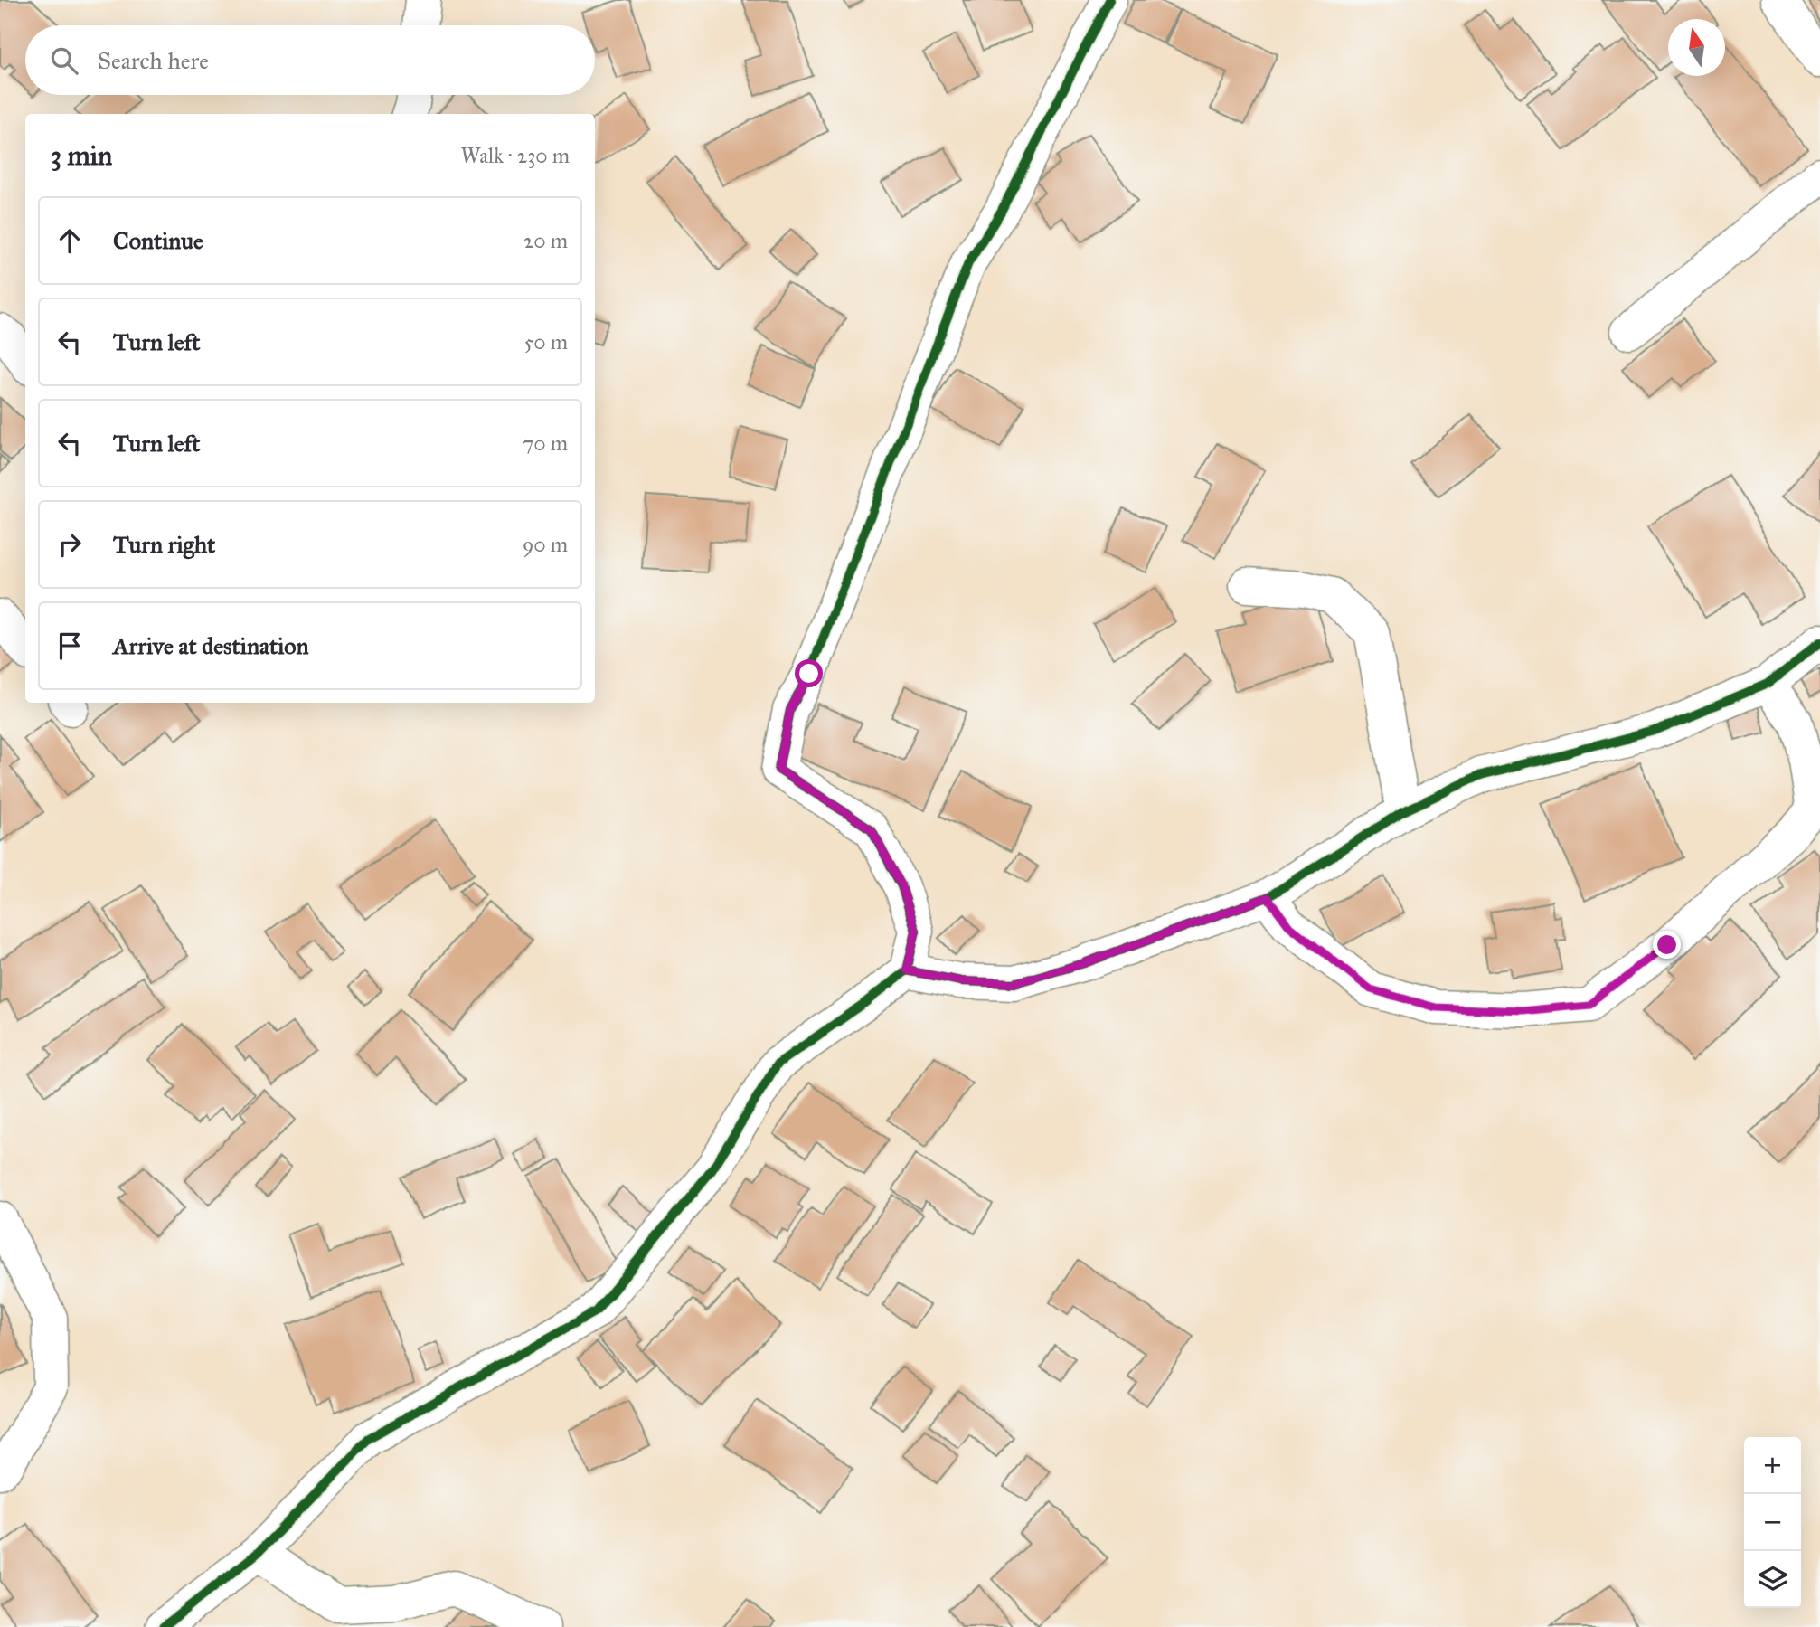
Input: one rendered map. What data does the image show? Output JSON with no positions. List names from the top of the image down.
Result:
{
  "north": "top",
  "page": {
    "search": "Search here",
    "heading": ["3 min", "Walk · 230 m"],
    "list": [
      ["Continue", "20 m"],
      ["Turn left", "50 m"],
      ["Turn left", "70 m"],
      ["Turn right", "90 m"],
      "Arrive at destination"
    ],
    "map_buttons": ["+", "−"]
  }
}
